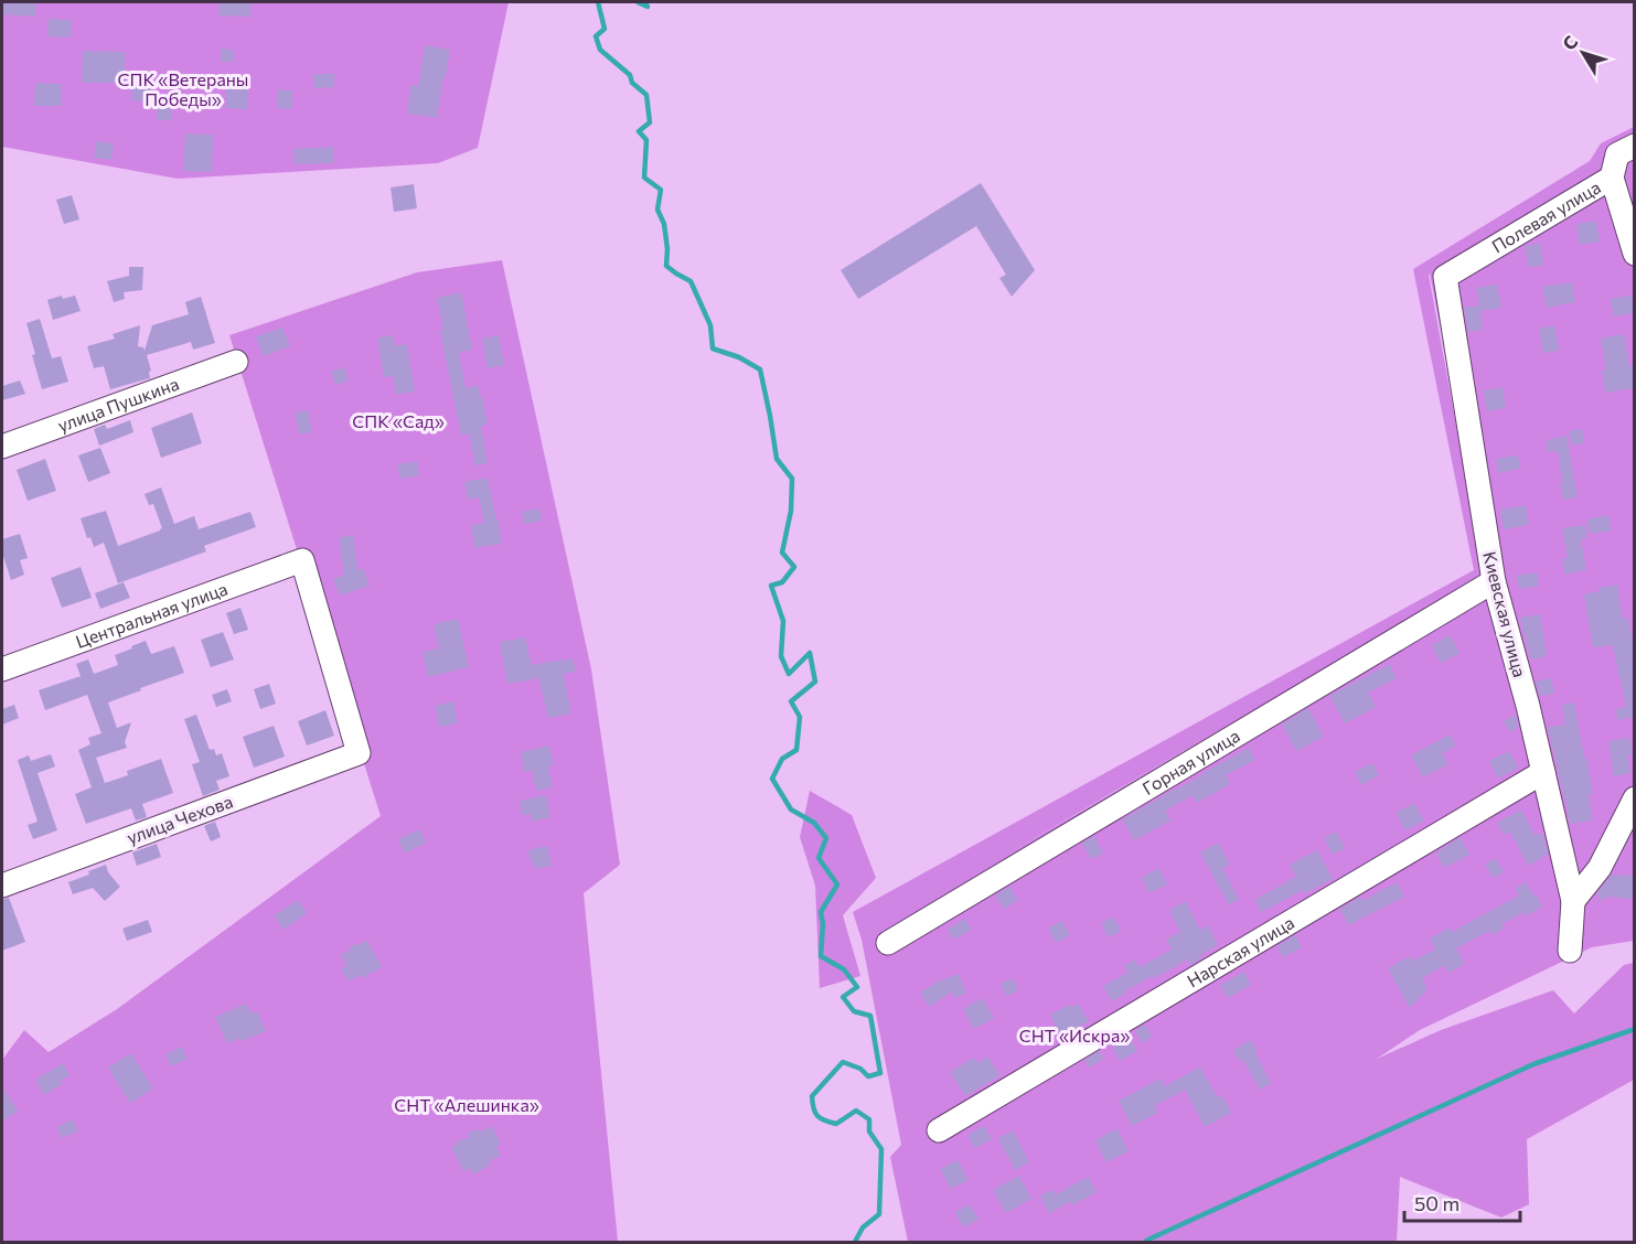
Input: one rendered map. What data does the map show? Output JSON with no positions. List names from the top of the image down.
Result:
{
  "streets": {
    "street": [
      "Полевая улица",
      "улица Пушкина",
      "Киевская улица",
      "Центральная улица",
      "Горная улица",
      "улица Чехова",
      "Нарская улица"
    ]
  },
  "crossings": [
    ["Полевая улица", "Киевская улица"],
    ["Киевская улица", "Горная улица"],
    ["Киевская улица", "Нарская улица"],
    ["Центральная улица", "улица Чехова"]
  ],
  "parks": [
    "СПК «Ветераны Победы»",
    "СПК «Сад»",
    "СНТ «Искра»",
    "СНТ «Алешинка»"
  ],
  "scale_bar": "50 m",
  "north": "top left"
}
